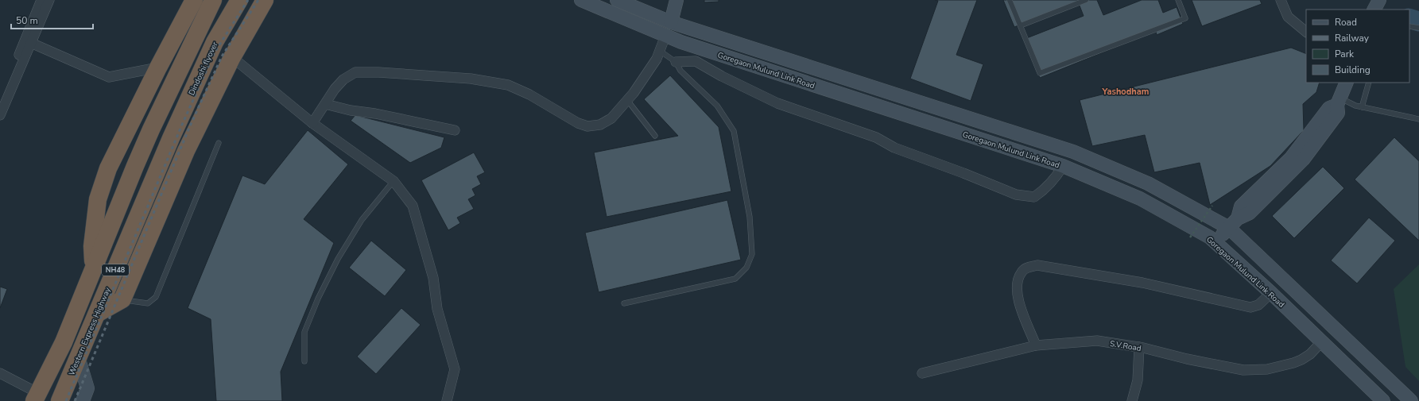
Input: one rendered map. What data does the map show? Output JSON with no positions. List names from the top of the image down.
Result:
{
  "streets": {
    "highway": ["Dindoshi flyover", "NH48", "Western Express Highway"],
    "main road": ["Goregaon Mulund Link Road"],
    "street": ["S.V.Road"]
  },
  "crossings": [
    ["Dindoshi flyover", "Western Express Highway"],
    ["Goregaon Mulund Link Road", "S.V.Road"]
  ],
  "districts": ["Yashodham"],
  "legend": [
    "Road",
    "Railway",
    "Park",
    "Building"
  ],
  "scale_bar": "50 m"
}
